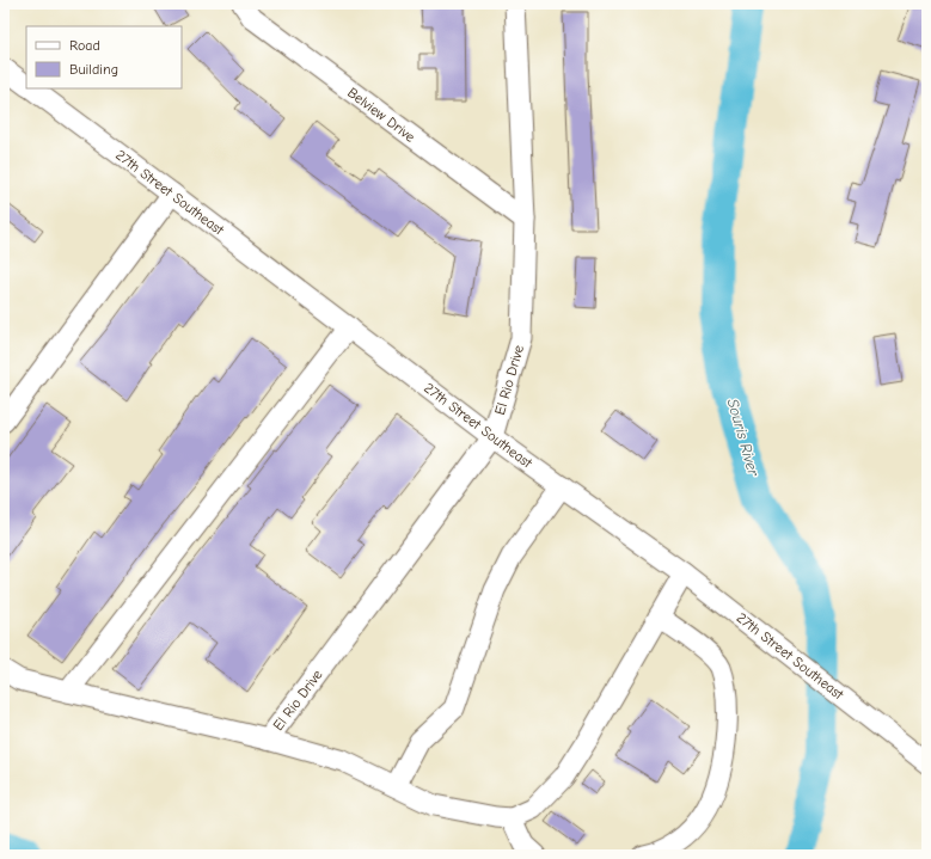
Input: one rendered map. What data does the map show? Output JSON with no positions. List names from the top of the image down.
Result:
{
  "streets": {
    "street": ["Belview Drive", "27th Street Southeast", "El Rio Drive"]
  },
  "crossings": [
    ["Belview Drive", "El Rio Drive"],
    ["27th Street Southeast", "El Rio Drive"]
  ],
  "water": ["Souris River"],
  "legend": ["Road", "Building"]
}
